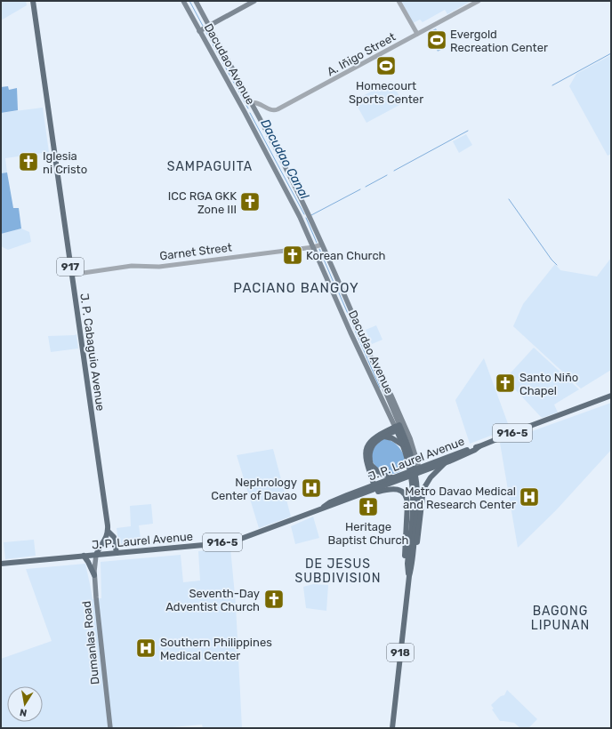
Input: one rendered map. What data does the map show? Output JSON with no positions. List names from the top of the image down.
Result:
{
  "streets": {
    "main road": [
      "Dacudao Avenue",
      "917",
      "J. P. Cabaguio Avenue",
      "916-5",
      "J. P. Laurel Avenue",
      "Dumanlas Road",
      "918"
    ],
    "street": ["A. Iñigo Street", "Garnet Street"]
  },
  "crossings": [
    ["A. Iñigo Street", "Dacudao Avenue"],
    ["Dacudao Avenue", "Garnet Street"],
    ["Dacudao Avenue", "J. P. Laurel Avenue"],
    ["Dacudao Avenue", "918"],
    ["Garnet Street", "J. P. Cabaguio Avenue"],
    ["J. P. Laurel Avenue", "Dumanlas Road"]
  ],
  "districts": [
    "SAMPAGUITA",
    "PACIANO BANGOY",
    "DE JESUS SUBDIVISION",
    "BAGONG LIPUNAN"
  ],
  "water": ["Dacudao Canal"],
  "places": {
    "sports": ["Evergold Recreation Center", "Homecourt Sports Center"],
    "church": [
      "Iglesia ni Cristo",
      "ICC RGA GKK Zone III",
      "Korean Church",
      "Santo Niño Chapel",
      "Heritage Baptist Church",
      "Seventh-Day Adventist Church"
    ],
    "hospital": ["Nephrology Center of Davao", "Metro Davao Medical and Research Center", "Southern Philippines Medical Center"]
  },
  "north": "bottom"
}
